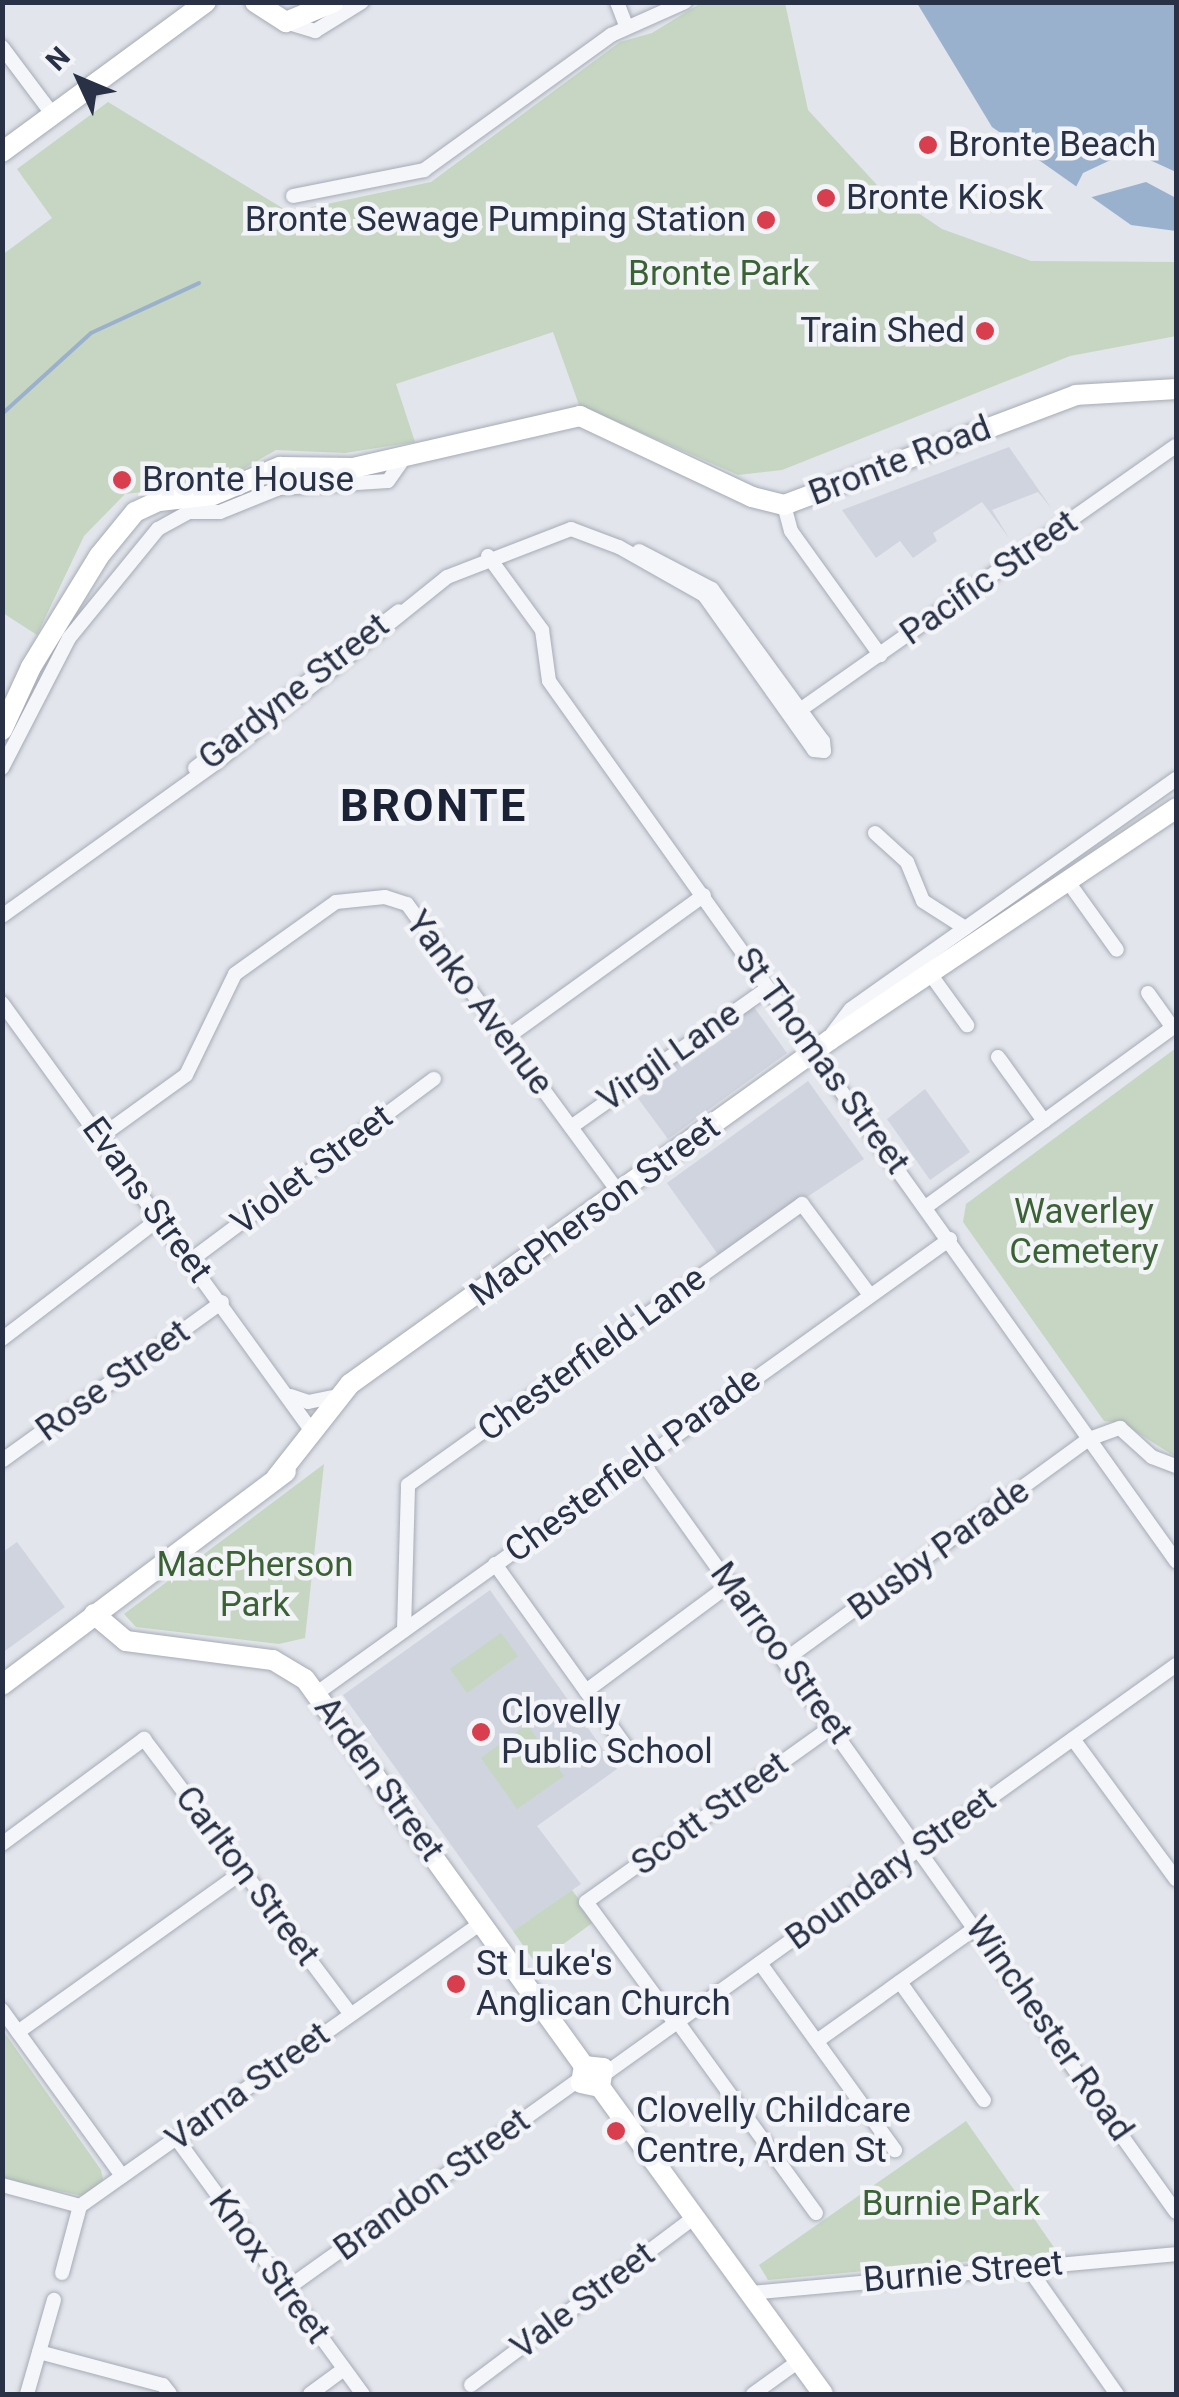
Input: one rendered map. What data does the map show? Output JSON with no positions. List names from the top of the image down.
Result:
{
  "streets": {
    "main road": ["Bronte Road", "MacPherson Street", "Arden Street"],
    "street": [
      "Pacific Street",
      "Gardyne Street",
      "Yanko Avenue",
      "Virgil Lane",
      "St Thomas Street",
      "Violet Street",
      "Evans Street",
      "Chesterfield Lane",
      "Rose Street",
      "Chesterfield Parade",
      "Busby Parade",
      "Marroo Street",
      "Scott Street",
      "Boundary Street",
      "Carlton Street",
      "Winchester Road",
      "Varna Street",
      "Brandon Street",
      "Knox Street",
      "Burnie Street",
      "Vale Street"
    ]
  },
  "crossings": [
    ["Pacific Street", "Gardyne Street"],
    ["Gardyne Street", "St Thomas Street"],
    ["Yanko Avenue", "Virgil Lane"],
    ["Yanko Avenue", "Evans Street"],
    ["Yanko Avenue", "MacPherson Street"],
    ["Virgil Lane", "St Thomas Street"],
    ["St Thomas Street", "MacPherson Street"],
    ["St Thomas Street", "Chesterfield Parade"],
    ["St Thomas Street", "Busby Parade"],
    ["Violet Street", "Evans Street"],
    ["Evans Street", "MacPherson Street"],
    ["Evans Street", "Rose Street"],
    ["MacPherson Street", "Arden Street"],
    ["Chesterfield Lane", "Chesterfield Parade"],
    ["Chesterfield Parade", "Marroo Street"],
    ["Chesterfield Parade", "Arden Street"],
    ["Busby Parade", "Marroo Street"],
    ["Marroo Street", "Scott Street"],
    ["Marroo Street", "Boundary Street"],
    ["Marroo Street", "Winchester Road"],
    ["Arden Street", "Varna Street"],
    ["Arden Street", "Brandon Street"],
    ["Scott Street", "Boundary Street"],
    ["Boundary Street", "Winchester Road"],
    ["Carlton Street", "Varna Street"],
    ["Varna Street", "Knox Street"],
    ["Brandon Street", "Knox Street"]
  ],
  "districts": ["BRONTE"],
  "parks": [
    "Bronte Park",
    "Waverley Cemetery",
    "MacPherson Park",
    "Burnie Park"
  ],
  "places": [
    "Bronte Beach",
    "Bronte Kiosk",
    "Bronte Sewage Pumping Station",
    "Train Shed",
    "Bronte House",
    "Clovelly Public School",
    "St Luke's Anglican Church",
    "Clovelly Childcare Centre, Arden St"
  ],
  "north": "top left"
}
